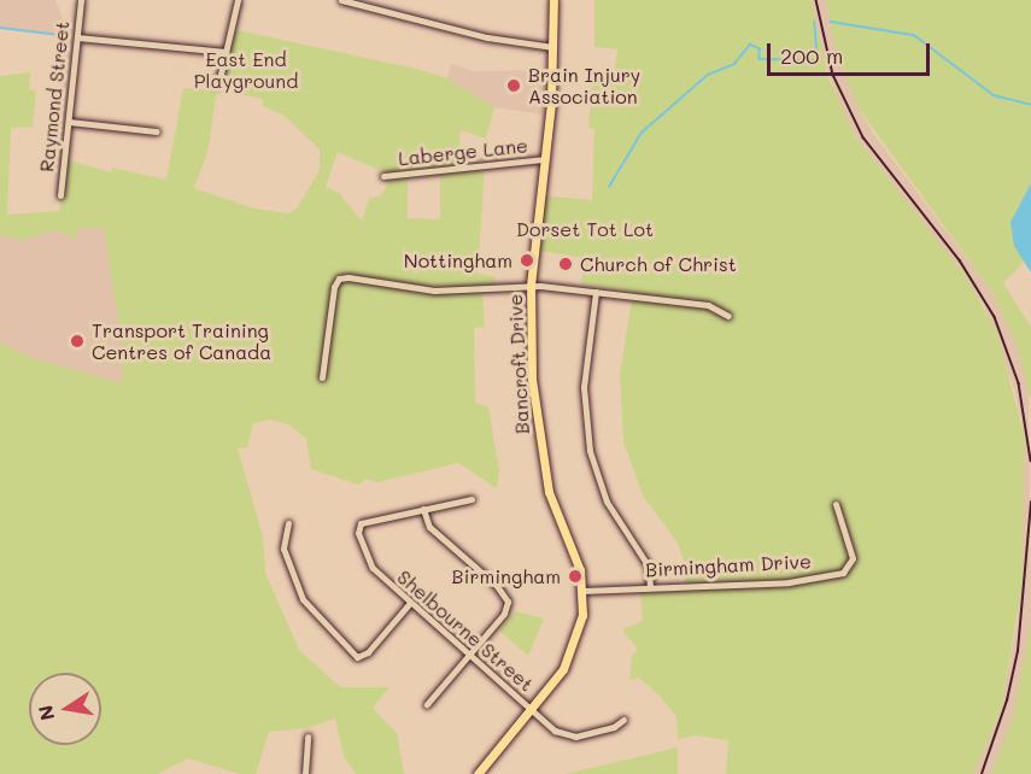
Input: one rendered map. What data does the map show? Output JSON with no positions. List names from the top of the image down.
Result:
{
  "streets": {
    "main road": ["Bancroft Drive"],
    "street": [
      "Raymond Street",
      "Laberge Lane",
      "Birmingham Drive",
      "Shelbourne Street"
    ]
  },
  "crossings": [
    ["Laberge Lane", "Bancroft Drive"],
    ["Bancroft Drive", "Birmingham Drive"],
    ["Bancroft Drive", "Shelbourne Street"]
  ],
  "parks": ["East End Playground", "Dorset Tot Lot"],
  "places": [
    "Brain Injury Association",
    "Nottingham",
    "Church of Christ",
    "Transport Training Centres of Canada",
    "Birmingham"
  ],
  "scale_bar": "200 m",
  "north": "left"
}
